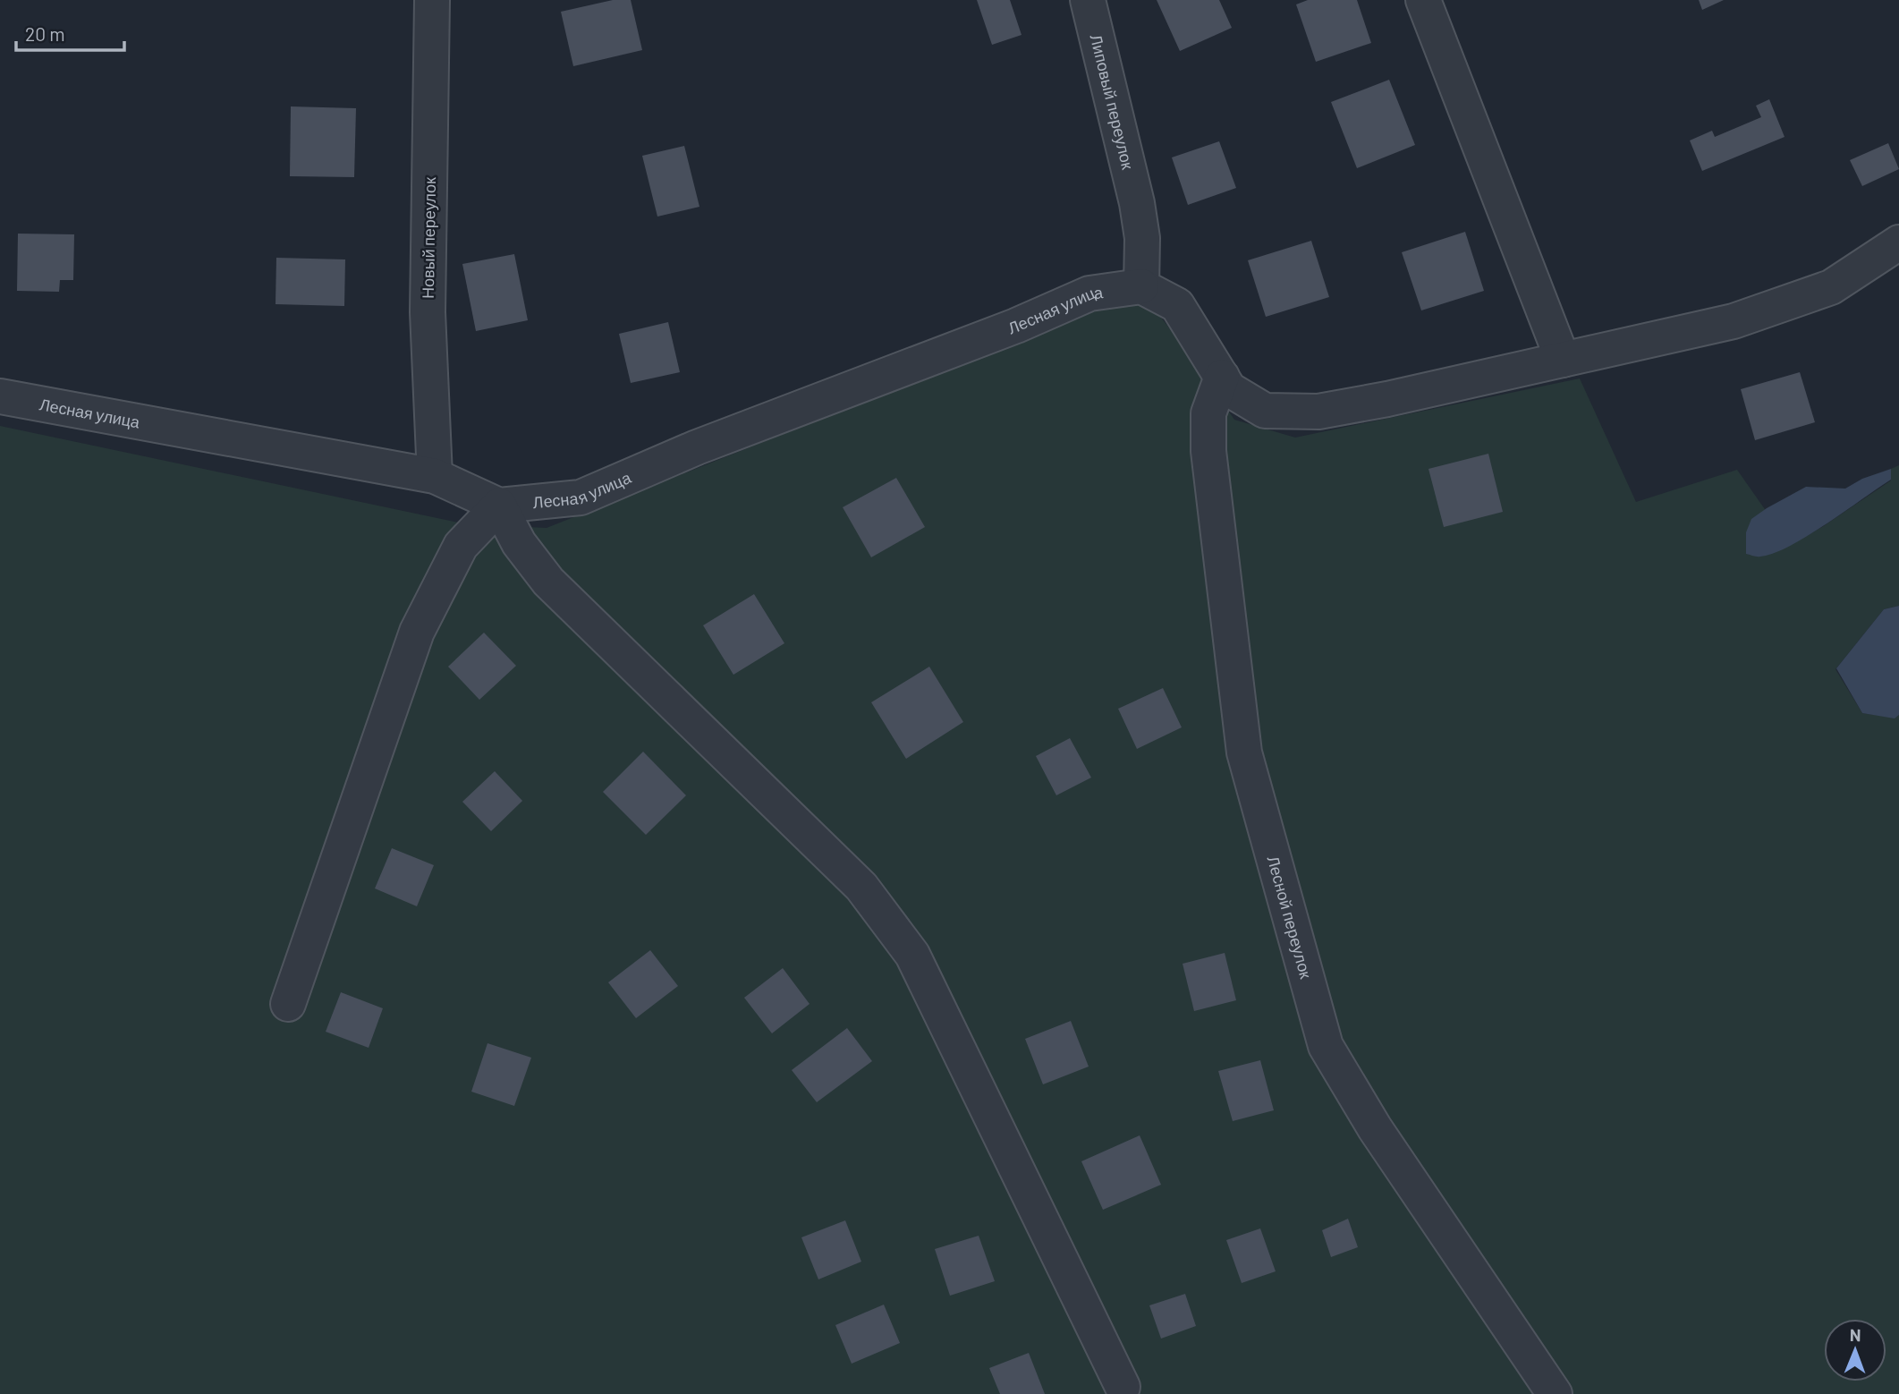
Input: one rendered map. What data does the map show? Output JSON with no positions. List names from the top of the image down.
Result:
{
  "streets": {
    "street": [
      "Липовый переулок",
      "Новый переулок",
      "Лесная улица",
      "Лесной переулок"
    ]
  },
  "crossings": [
    ["Липовый переулок", "Лесная улица"],
    ["Новый переулок", "Лесная улица"]
  ],
  "scale_bar": "20 m",
  "north": "top"
}
